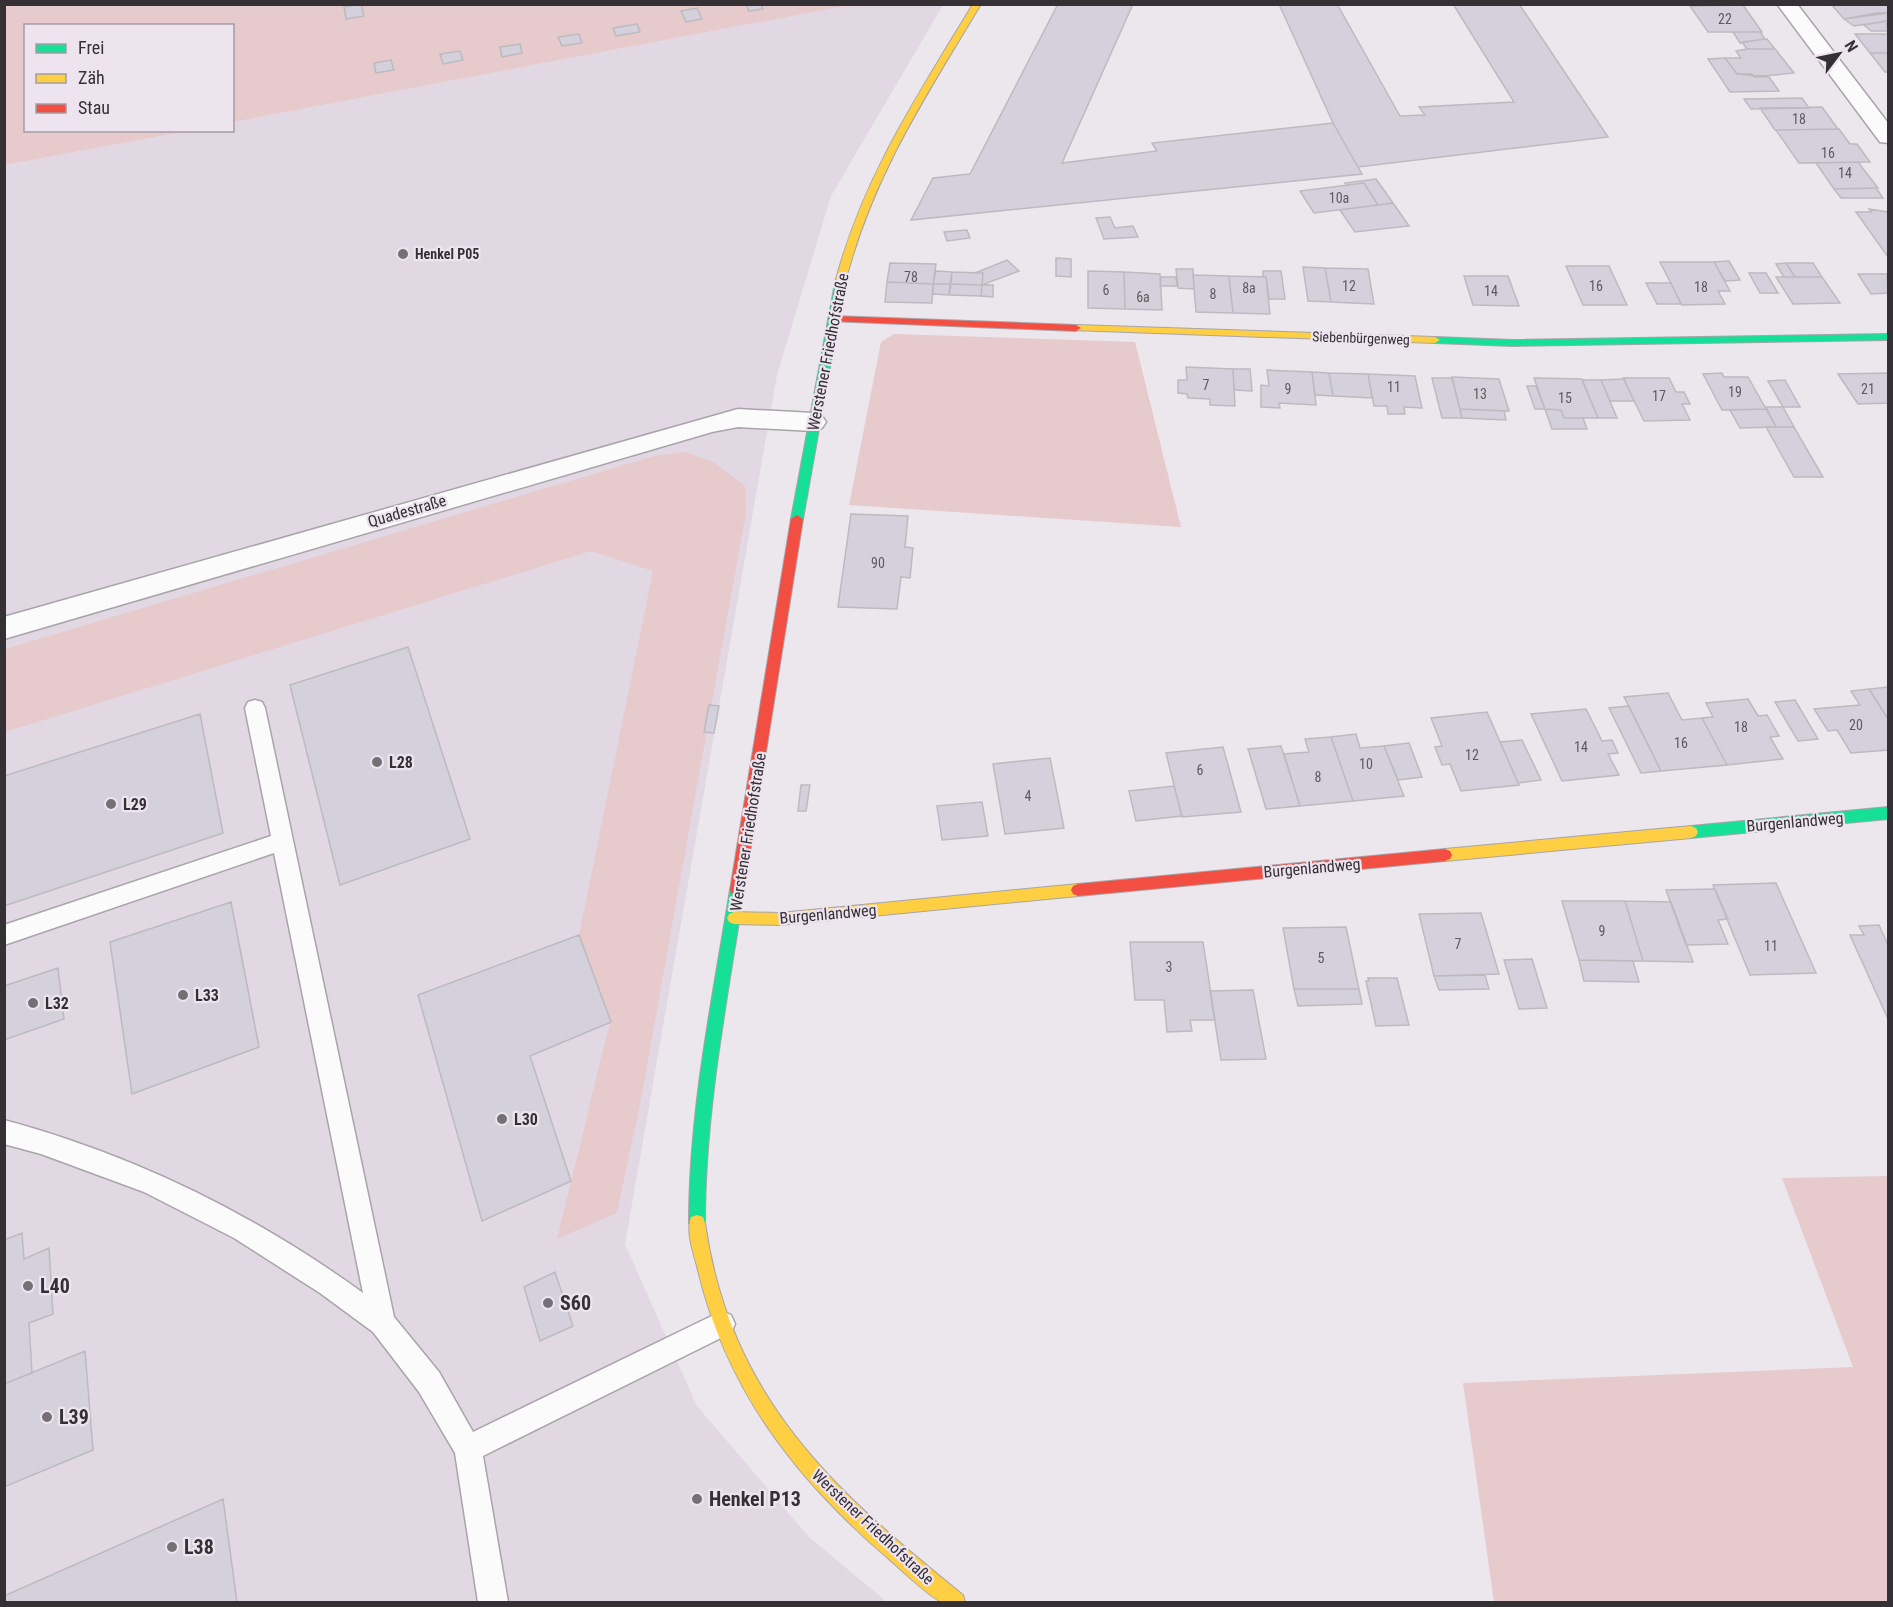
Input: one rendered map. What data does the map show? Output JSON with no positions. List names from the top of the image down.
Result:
{
  "streets": {
    "street": [
      "Siebenbürgenweg",
      "Werstener Friedhofstraße",
      "Quadestraße",
      "Burgenlandweg"
    ]
  },
  "crossings": [
    ["Siebenbürgenweg", "Werstener Friedhofstraße"],
    ["Werstener Friedhofstraße", "Quadestraße"],
    ["Werstener Friedhofstraße", "Burgenlandweg"]
  ],
  "places": [
    "Henkel P05",
    "L28",
    "L29",
    "L33",
    "L32",
    "L30",
    "L40",
    "S60",
    "L39",
    "Henkel P13",
    "L38"
  ],
  "house_numbers": [
    "22",
    "18",
    "16",
    "14",
    "10a",
    "78",
    "12",
    "16",
    "18",
    "8a",
    "6",
    "14",
    "8",
    "6a",
    "7",
    "11",
    "9",
    "21",
    "19",
    "13",
    "17",
    "15",
    "90",
    "20",
    "18",
    "16",
    "14",
    "12",
    "10",
    "6",
    "8",
    "4",
    "9",
    "7",
    "11",
    "5",
    "3"
  ],
  "legend": ["Frei", "Zäh", "Stau"],
  "north": "top right"
}
